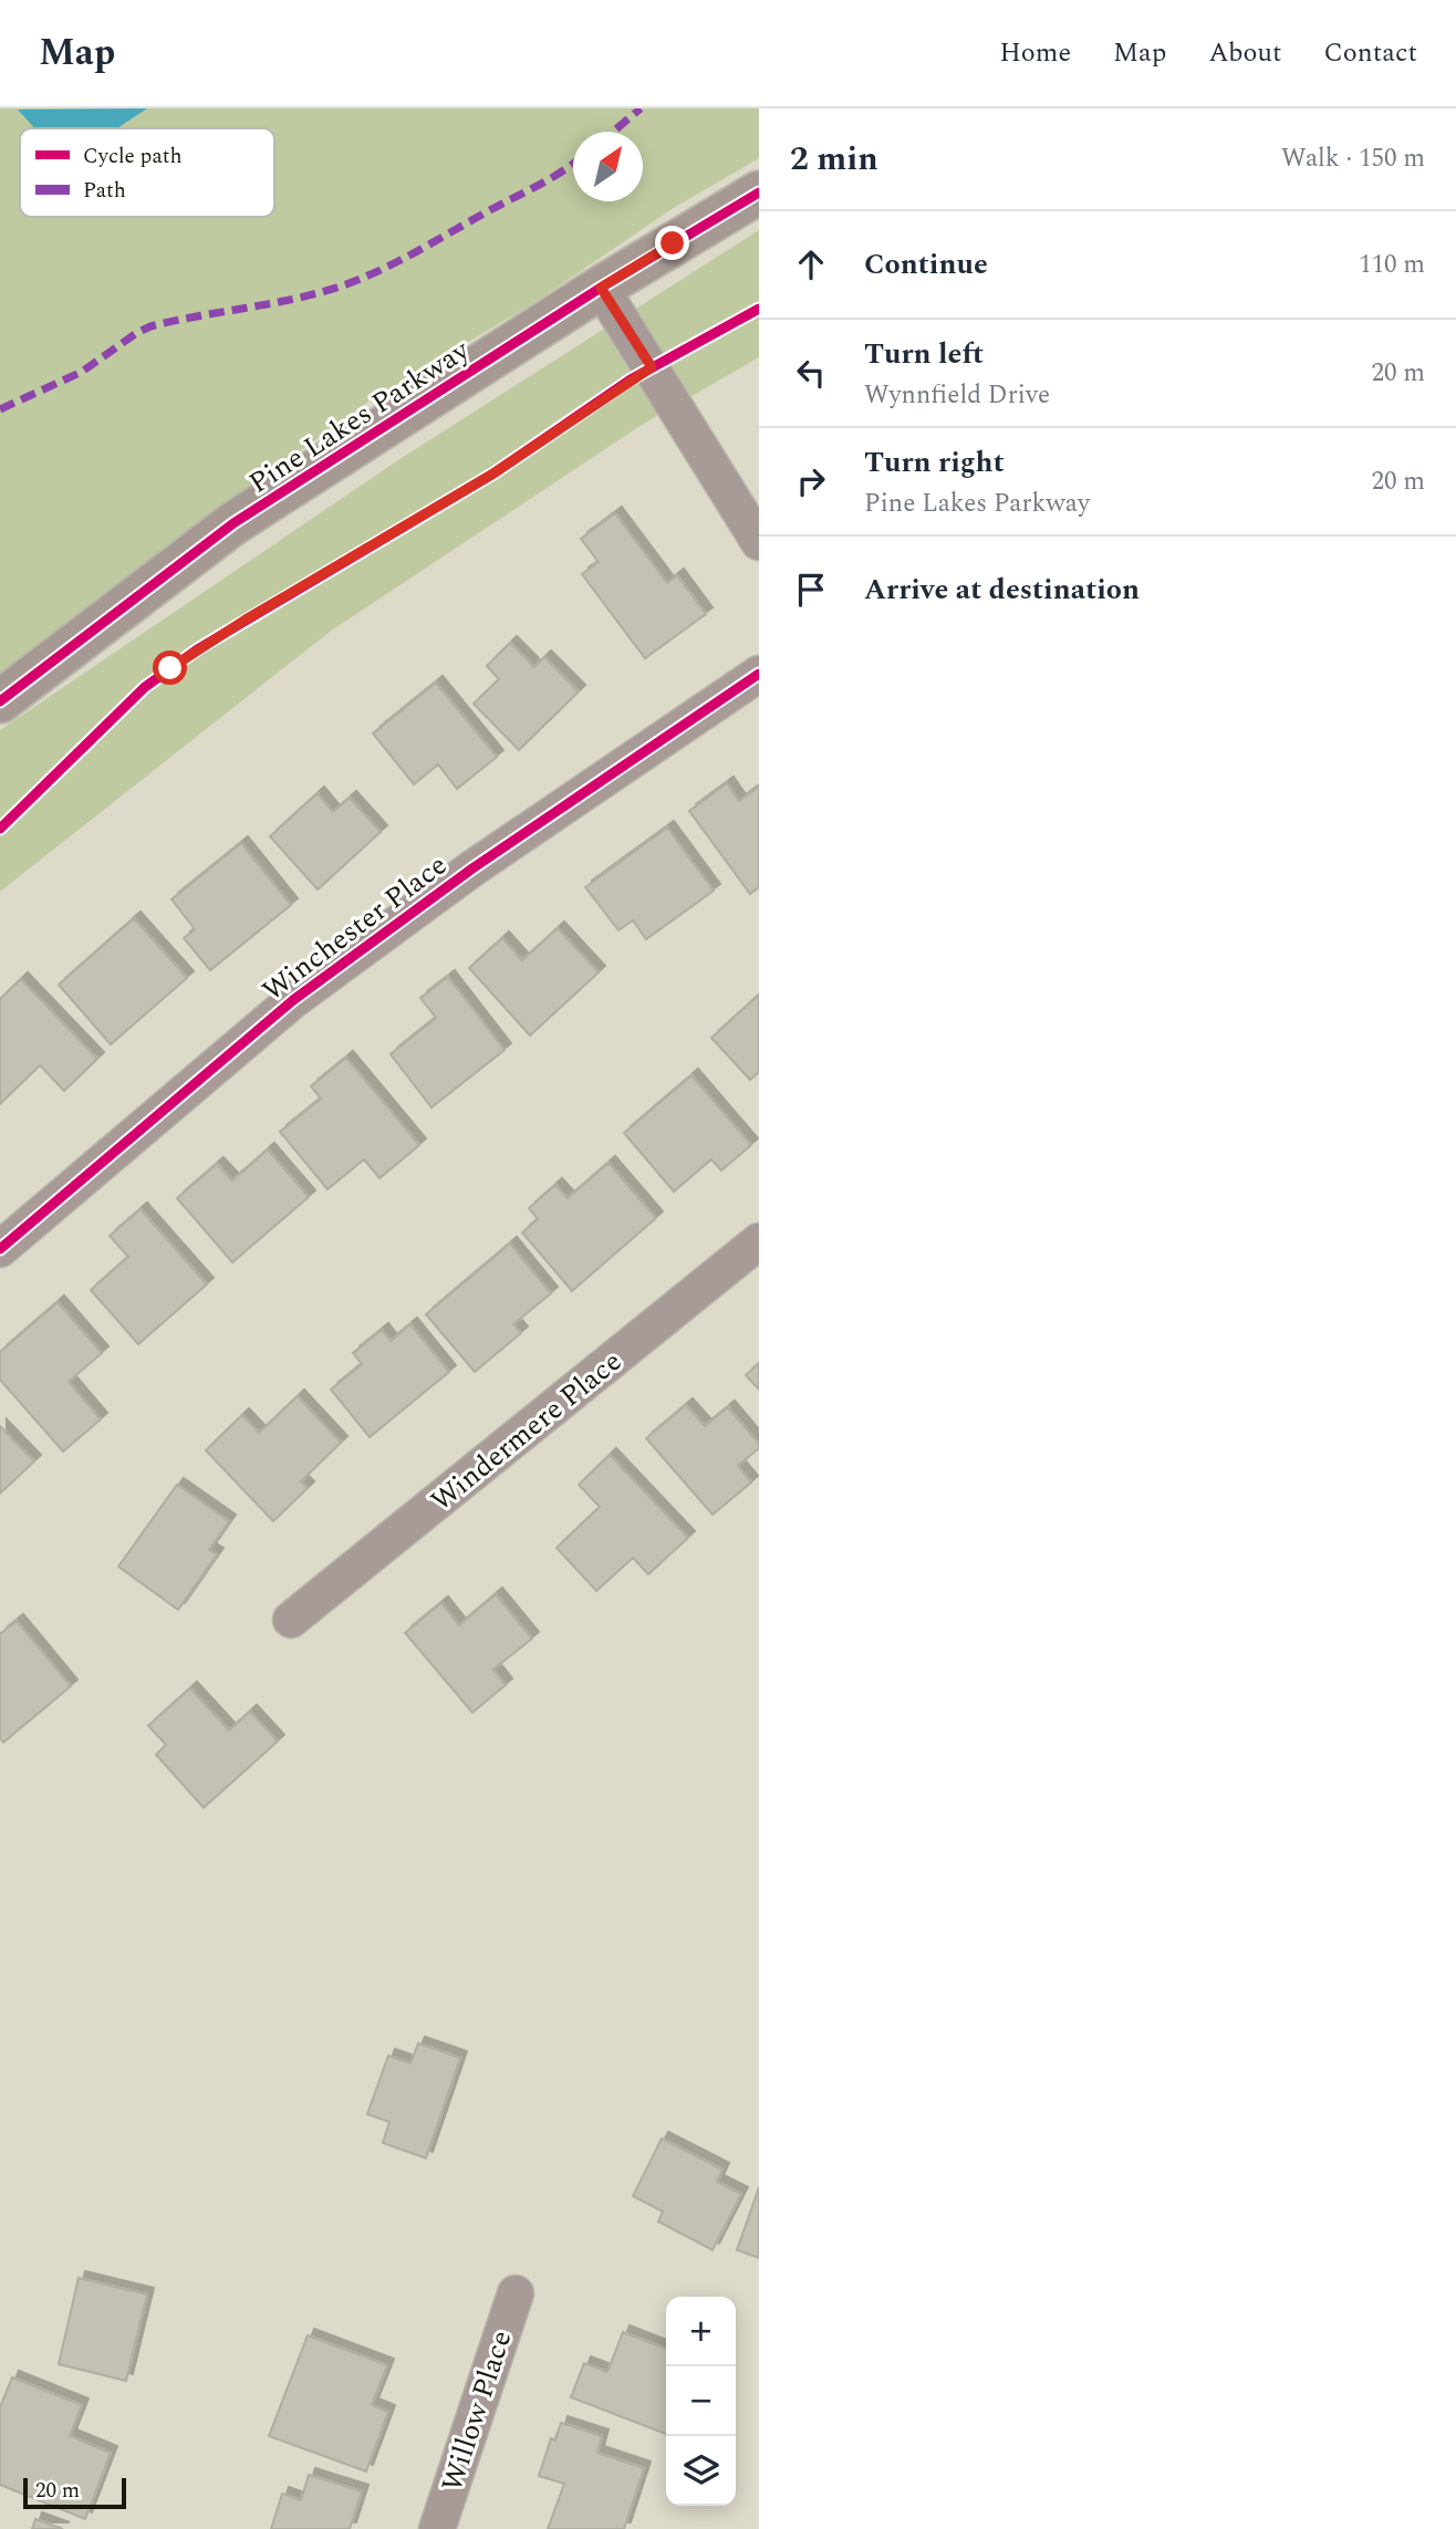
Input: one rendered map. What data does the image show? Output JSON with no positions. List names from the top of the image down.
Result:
{
  "streets": {
    "street": [
      "Pine Lakes Parkway",
      "Winchester Place",
      "Windermere Place",
      "Willow Place"
    ]
  },
  "legend": ["Cycle path", "Path"],
  "scale_bar": "20 m",
  "north": "top right",
  "page": {
    "header": "Map",
    "nav": [
      "Home",
      "Map",
      "About",
      "Contact"
    ],
    "heading": ["2 min", "Walk · 150 m"],
    "list": [
      ["Continue", "110 m"],
      ["Turn left", "Wynnfield Drive", "20 m"],
      ["Turn right", "Pine Lakes Parkway", "20 m"],
      "Arrive at destination"
    ],
    "map_buttons": ["+", "−"],
    "scale": "20 m"
  }
}
